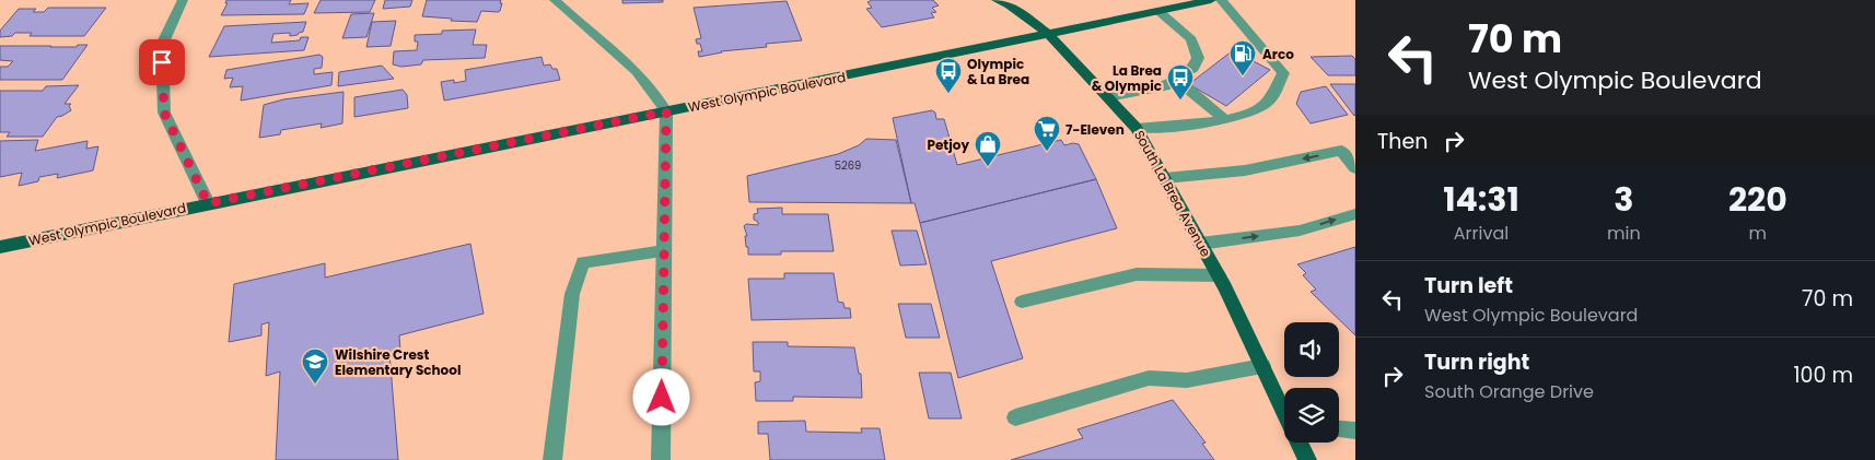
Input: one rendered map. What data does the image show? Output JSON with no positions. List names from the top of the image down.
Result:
{
  "streets": {
    "main road": ["West Olympic Boulevard", "South La Brea Avenue"]
  },
  "crossings": [
    ["West Olympic Boulevard", "South La Brea Avenue"]
  ],
  "places": {
    "fuel station": ["Arco"],
    "bus stop": ["Olympic & La Brea", "La Brea & Olympic"],
    "supermarket": ["7-Eleven"],
    "shop": ["Petjoy"],
    "school or university": ["Wilshire Crest Elementary School"]
  },
  "house_numbers": ["5269"],
  "page": {
    "turn": ["70 m", "West Olympic Boulevard"],
    "then": "Then",
    "eta": [
      "14:31",
      "Arrival",
      "3",
      "min",
      "220",
      "m"
    ],
    "list": [
      {
        "name": "Turn left",
        "note": "West Olympic Boulevard",
        "value": "70 m"
      },
      {
        "name": "Turn right",
        "note": "South Orange Drive",
        "value": "100 m"
      }
    ]
  }
}
